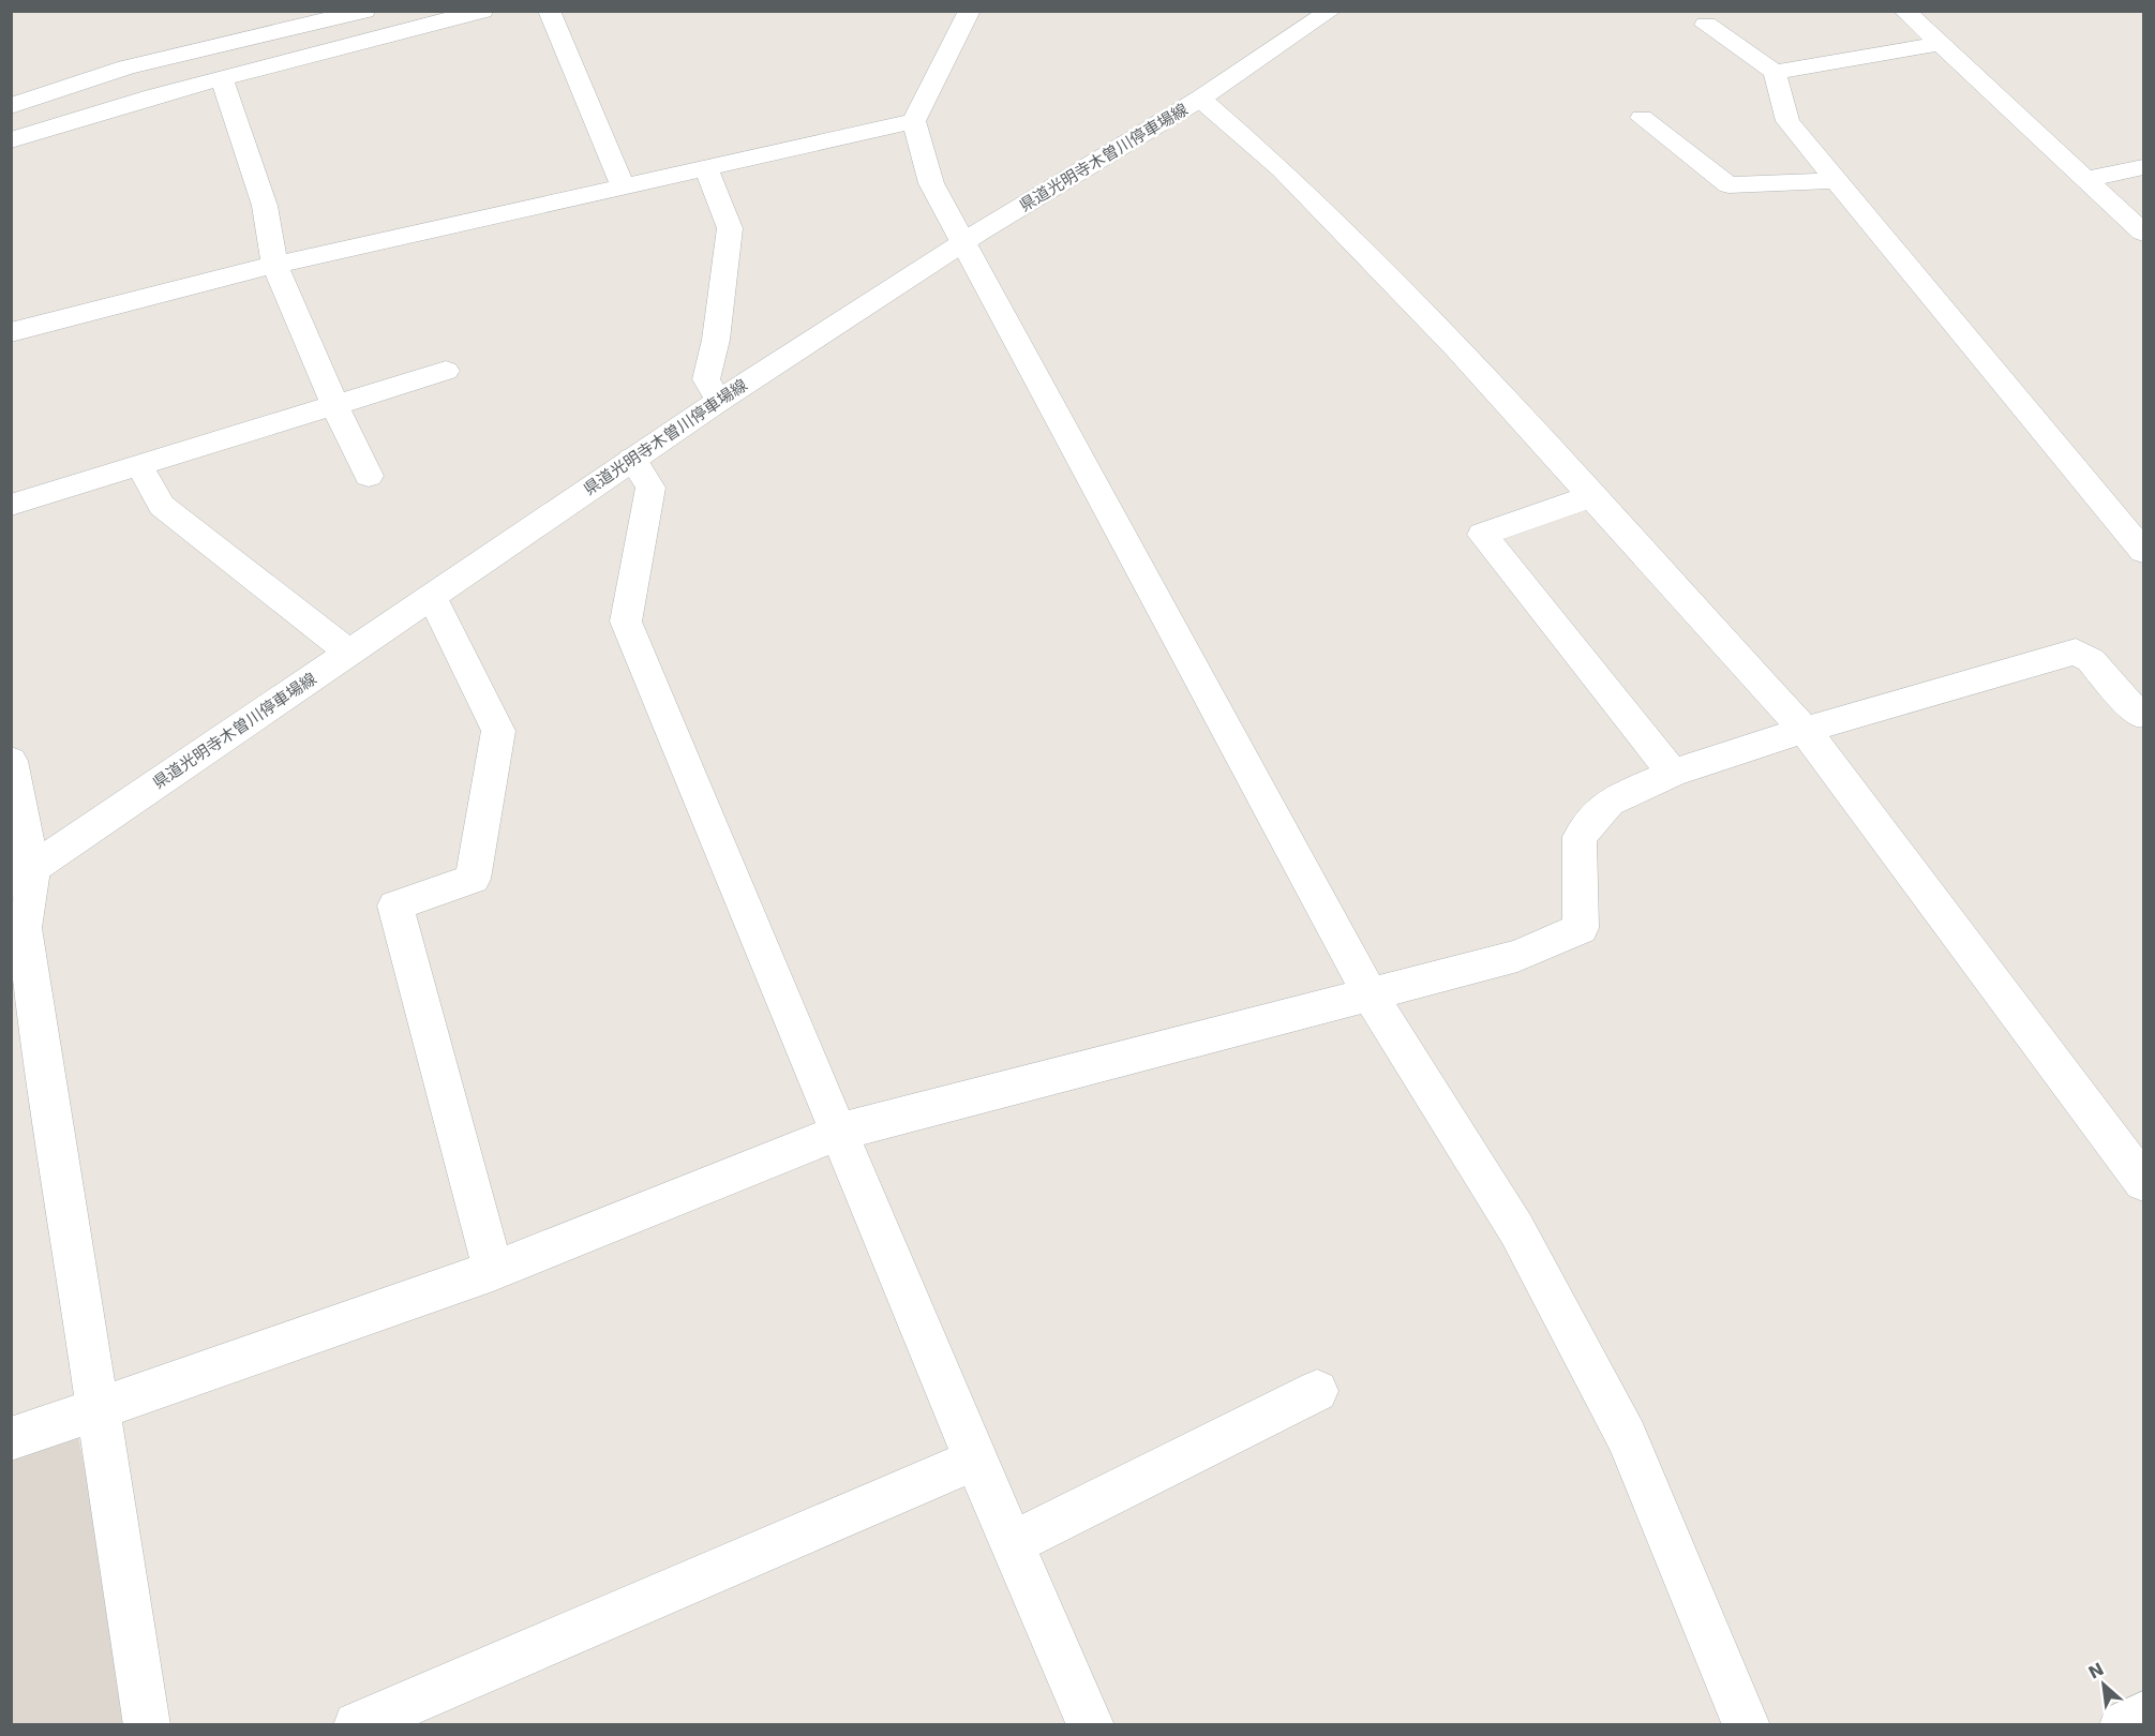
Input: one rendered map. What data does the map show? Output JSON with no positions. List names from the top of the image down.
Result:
{
  "streets": {
    "street": ["県道光明寺木曽川停車場線"]
  },
  "north": "top left"
}
